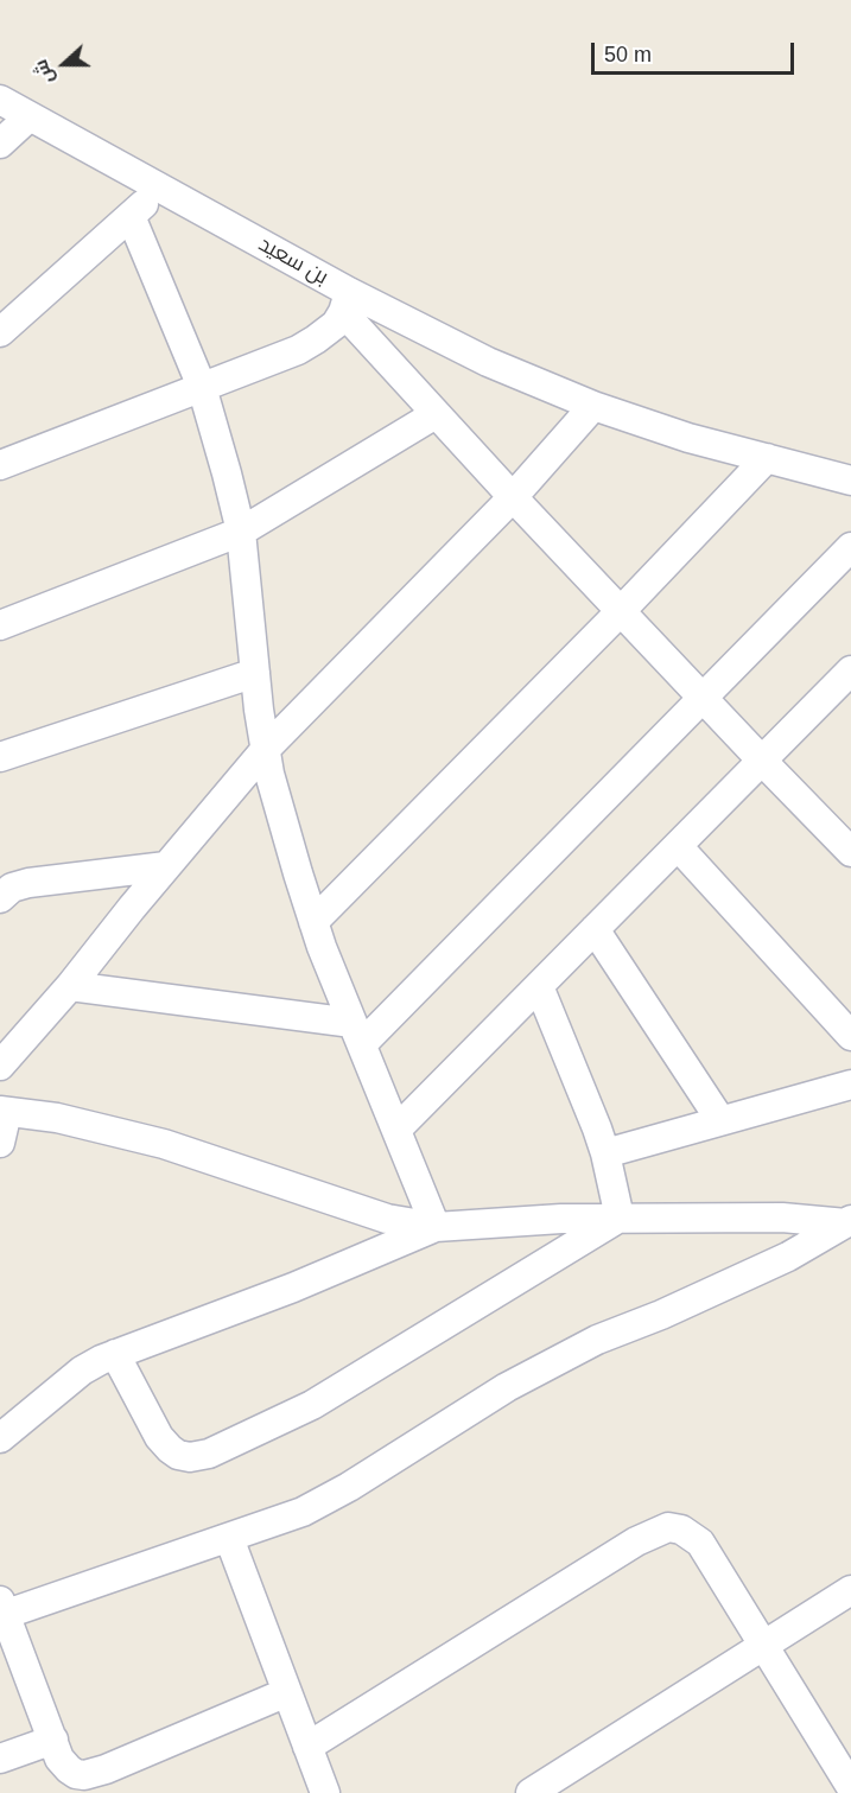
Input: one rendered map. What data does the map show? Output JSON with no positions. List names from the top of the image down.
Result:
{
  "streets": {
    "street": ["بن سعيد"]
  },
  "scale_bar": "50 m",
  "north": "left"
}
